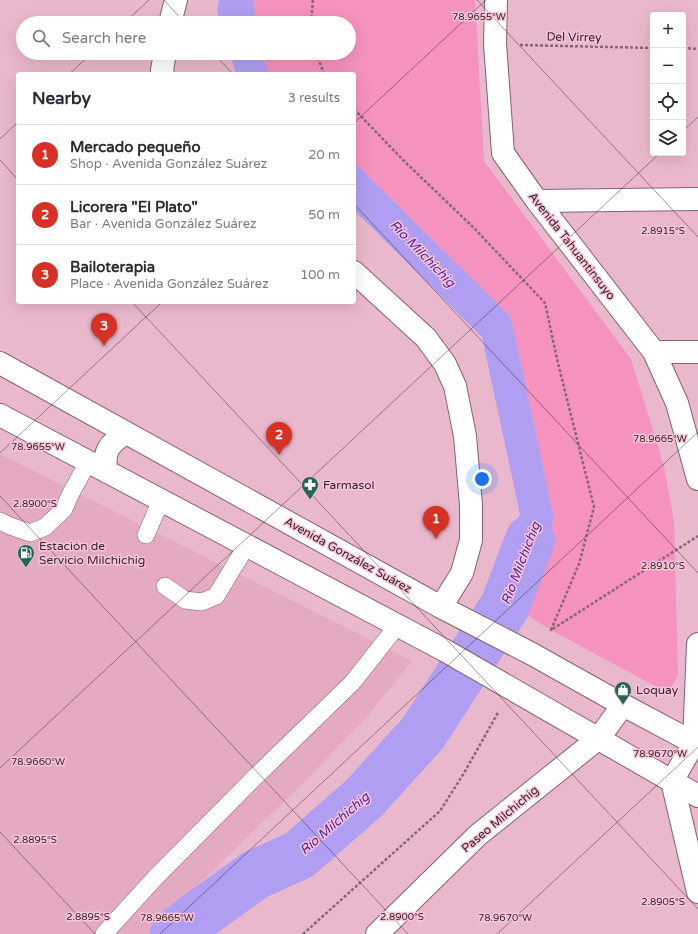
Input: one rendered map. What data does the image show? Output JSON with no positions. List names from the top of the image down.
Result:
{
  "streets": {
    "street": ["Avenida Tahuantinsuyo", "Avenida González Suárez", "Paseo Milchichig"],
    "path": ["Del Virrey"]
  },
  "crossings": [
    ["Del Virrey", "Avenida Tahuantinsuyo"],
    ["Avenida González Suárez", "Paseo Milchichig"]
  ],
  "water": ["Río Milchichig"],
  "places": {
    "pharmacy": ["Farmasol"],
    "fuel station": ["Estación de Servicio Milchichig"],
    "shop": ["Loquay"]
  },
  "page": {
    "map_buttons": ["+", "−"],
    "search": "Search here",
    "heading": ["Nearby", "3 results"],
    "list": [
      {
        "mark": "1",
        "name": "Mercado pequeño",
        "note": "Shop · Avenida González Suárez",
        "value": "20 m"
      },
      {
        "mark": "2",
        "name": "Licorera \"El Plato\"",
        "note": "Bar · Avenida González Suárez",
        "value": "50 m"
      },
      {
        "mark": "3",
        "name": "Bailoterapia",
        "note": "Place · Avenida González Suárez",
        "value": "100 m"
      }
    ],
    "pins": ["3", "2", "1"]
  },
  "coordinates": [
    "78.9655°W",
    "2.8915°S",
    "78.9665°W",
    "2.8900°S",
    "2.8910°S",
    "78.9670°W",
    "78.9660°W",
    "2.8895°S",
    "2.8905°S"
  ]
}
